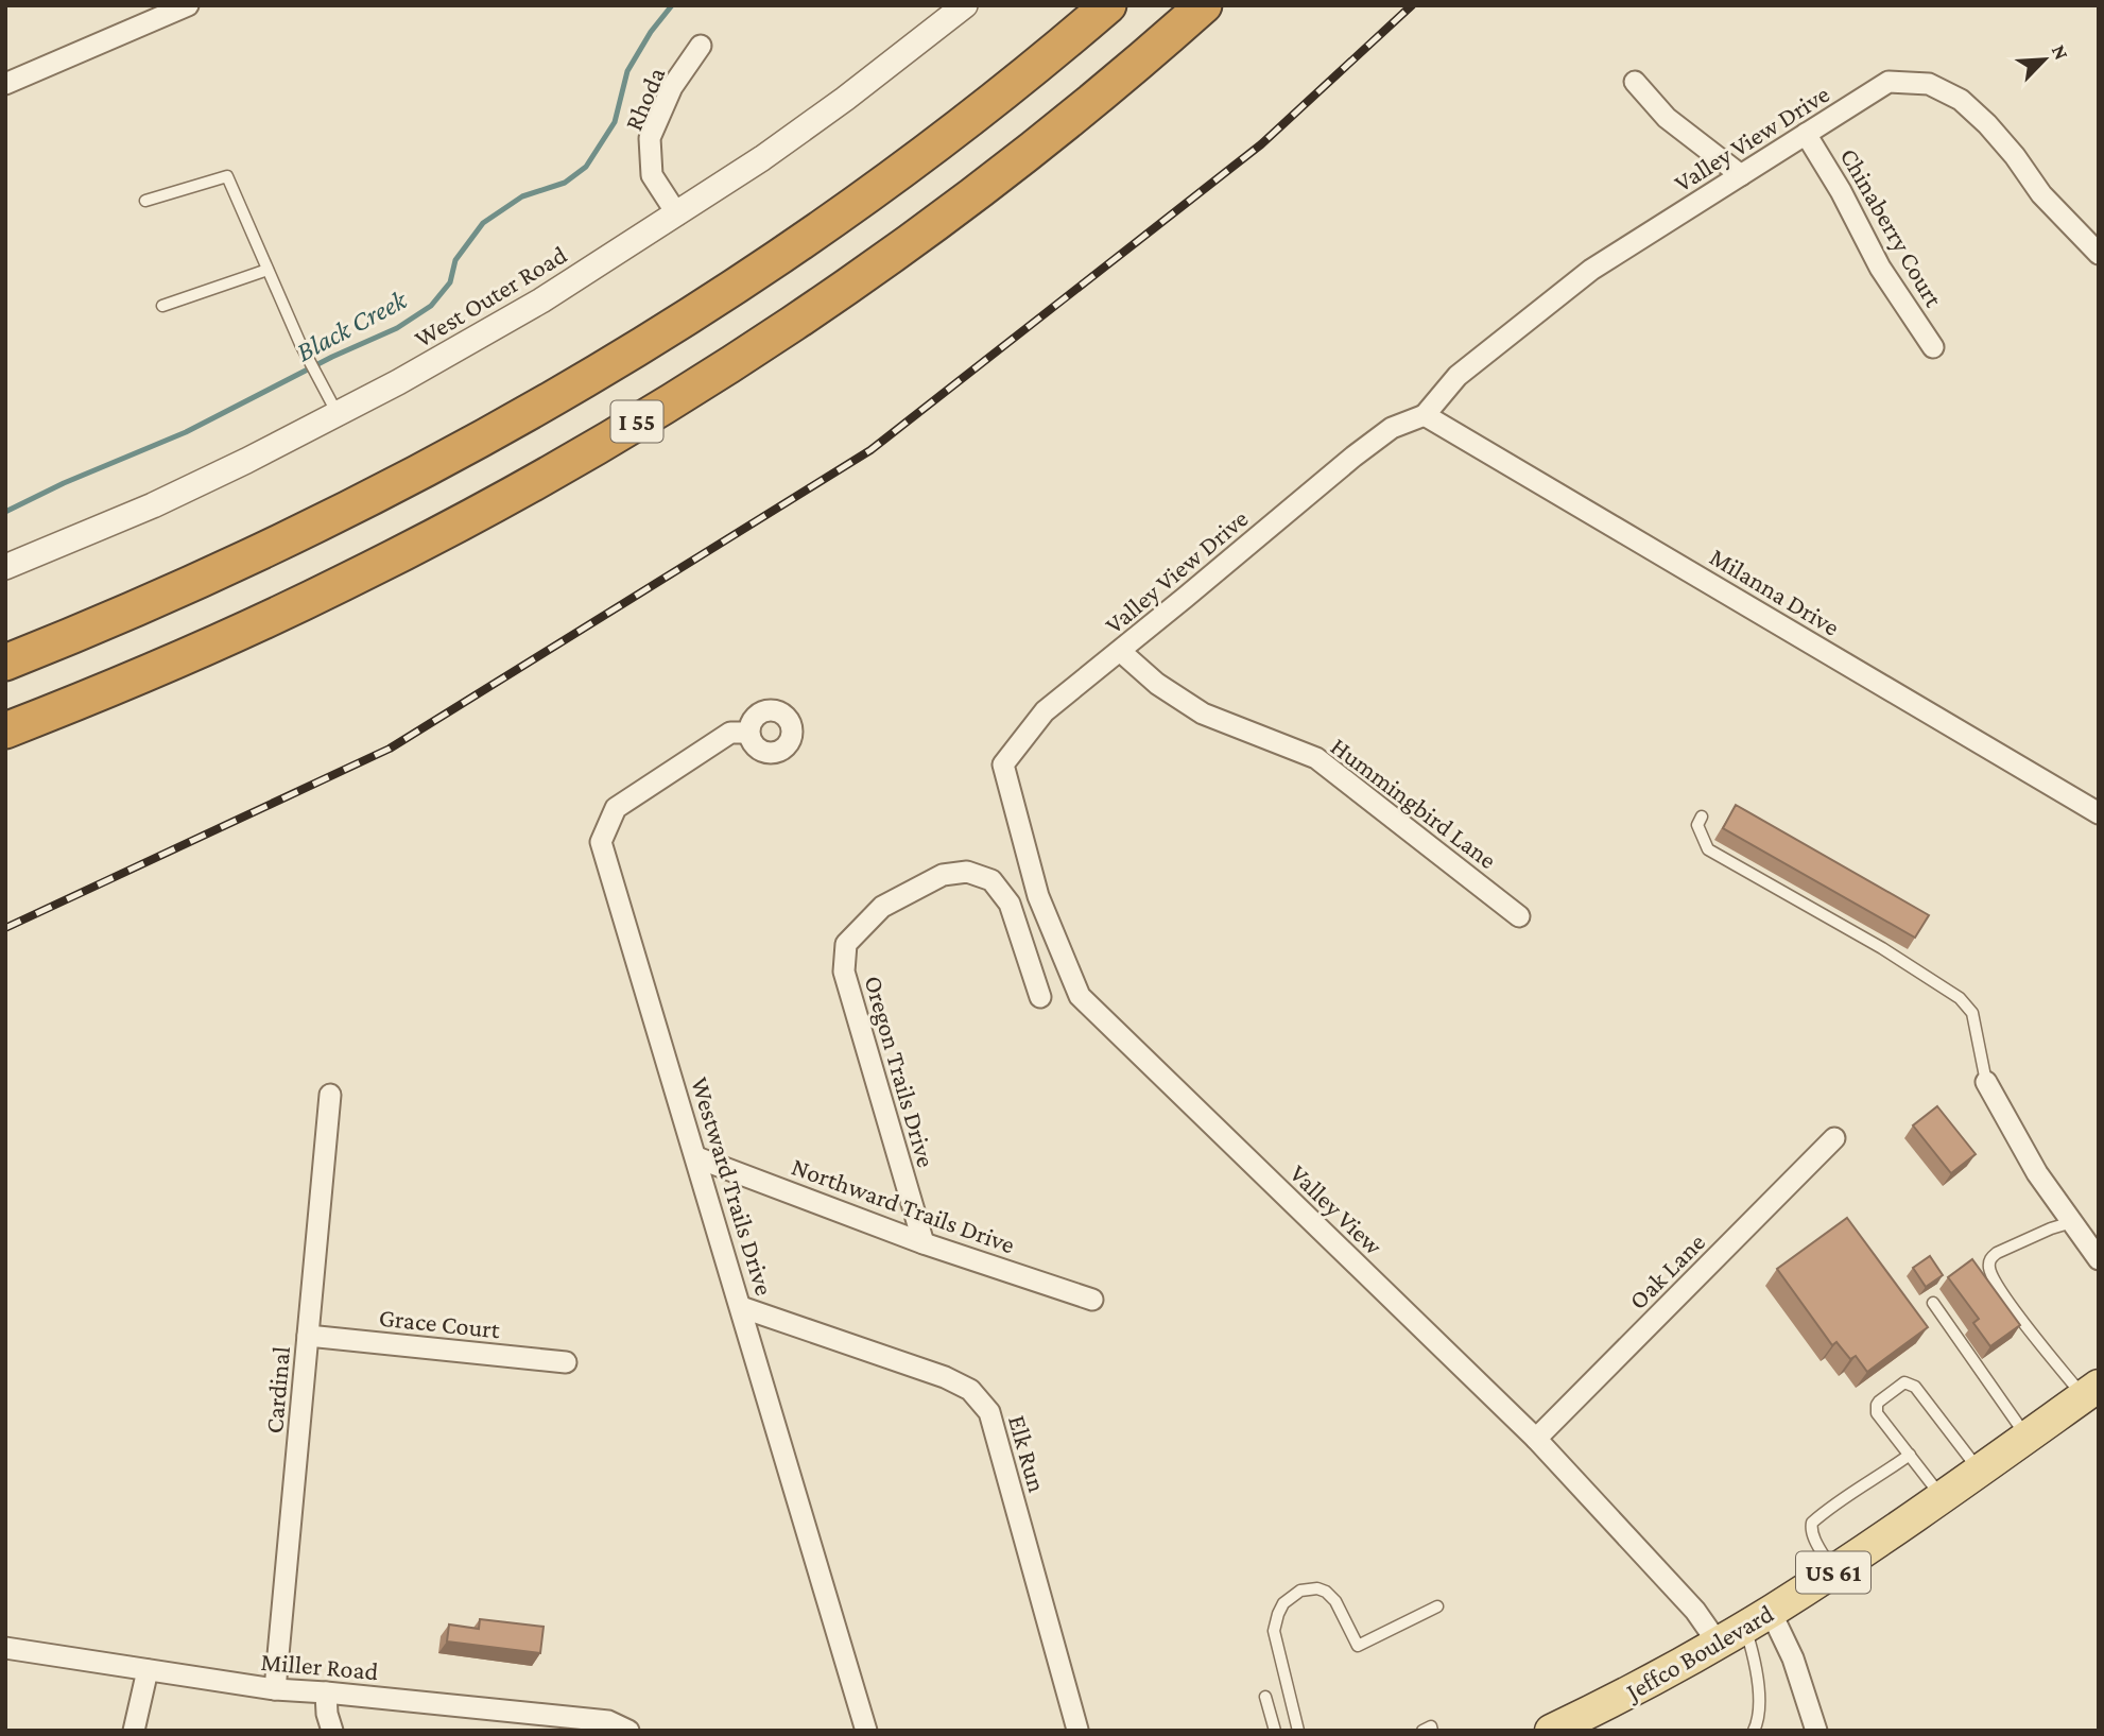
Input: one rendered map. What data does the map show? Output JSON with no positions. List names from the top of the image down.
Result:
{
  "streets": {
    "highway": ["I 55"],
    "main road": ["US 61", "Jeffco Boulevard"],
    "street": [
      "Rhoda",
      "Valley View Drive",
      "Chinaberry Court",
      "West Outer Road",
      "Milanna Drive",
      "Hummingbird Lane",
      "Oregon Trails Drive",
      "Westward Trails Drive",
      "Northward Trails Drive",
      "Valley View",
      "Oak Lane",
      "Grace Court",
      "Cardinal",
      "Elk Run",
      "Miller Road"
    ]
  },
  "crossings": [
    ["Rhoda", "West Outer Road"],
    ["Valley View Drive", "Chinaberry Court"],
    ["Valley View Drive", "Milanna Drive"],
    ["Valley View Drive", "Hummingbird Lane"],
    ["Valley View Drive", "Valley View"],
    ["Oregon Trails Drive", "Northward Trails Drive"],
    ["Westward Trails Drive", "Northward Trails Drive"],
    ["Westward Trails Drive", "Elk Run"],
    ["Valley View", "Oak Lane"],
    ["Valley View", "Jeffco Boulevard"],
    ["Grace Court", "Cardinal"],
    ["Cardinal", "Miller Road"]
  ],
  "water": ["Black Creek"],
  "north": "top right"
}
